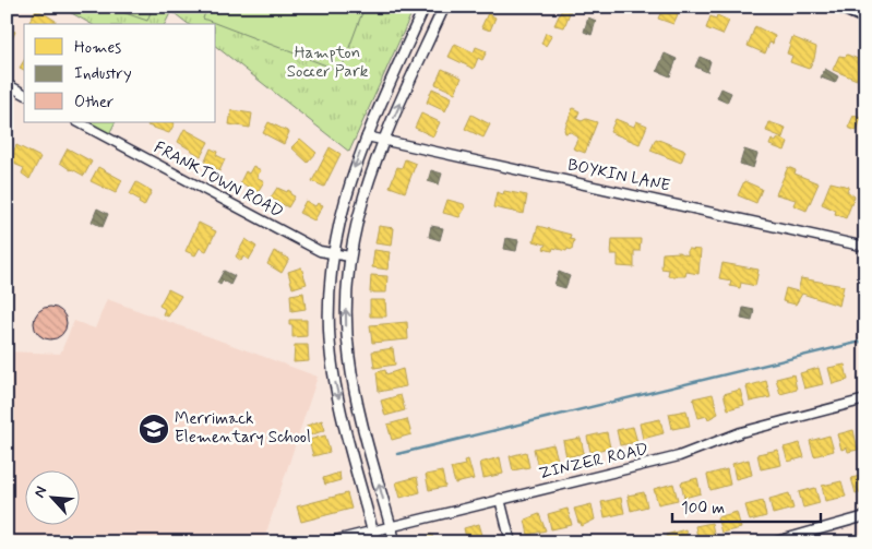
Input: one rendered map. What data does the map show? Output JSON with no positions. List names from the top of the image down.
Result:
{
  "streets": {
    "street": ["BOYKIN LANE", "FRANKTOWN ROAD", "ZINZER ROAD"]
  },
  "parks": ["Hampton Soccer Park"],
  "places": {
    "school or university": ["Merrimack Elementary School"]
  },
  "legend": ["Homes", "Industry", "Other"],
  "scale_bar": "100 m",
  "north": "top left"
}
